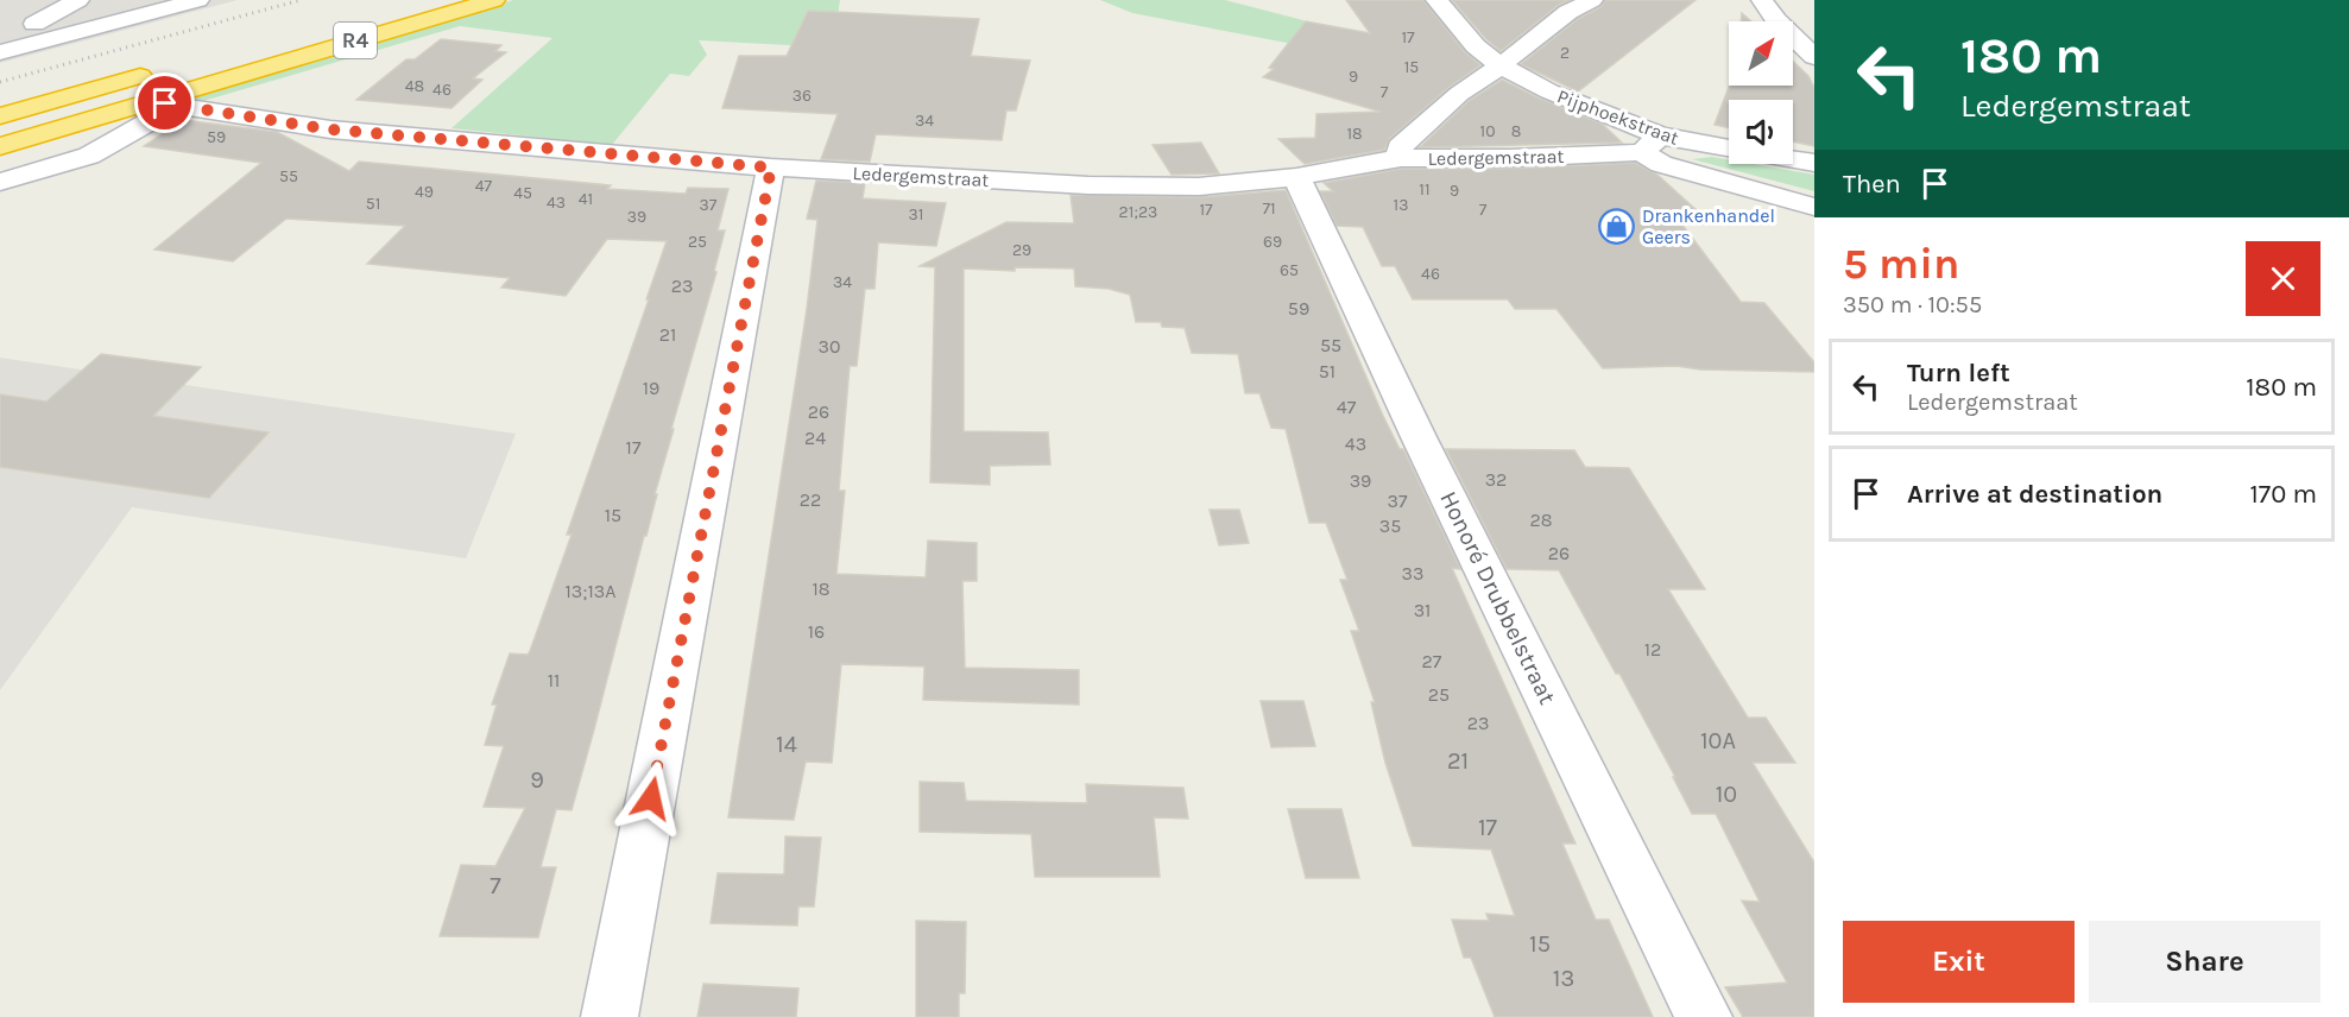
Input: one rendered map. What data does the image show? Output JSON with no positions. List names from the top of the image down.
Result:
{
  "streets": {
    "highway": ["R4"],
    "street": ["Pijphoekstraat", "Ledergemstraat", "Honoré Drubbelstraat"]
  },
  "crossings": [
    ["Pijphoekstraat", "Ledergemstraat"],
    ["Ledergemstraat", "Honoré Drubbelstraat"]
  ],
  "places": {
    "shop": ["Drankenhandel Geers"]
  },
  "house_numbers": [
    "17",
    "2",
    "15",
    "9",
    "48",
    "46",
    "7",
    "36",
    "34",
    "10",
    "8",
    "18",
    "59",
    "55",
    "47",
    "11",
    "9",
    "49",
    "45",
    "41",
    "43",
    "51",
    "37",
    "13",
    "71",
    "17",
    "7",
    "21;23",
    "31",
    "39",
    "25",
    "69",
    "29",
    "65",
    "46",
    "34",
    "23",
    "59",
    "21",
    "55",
    "30",
    "51",
    "19",
    "47",
    "26",
    "24",
    "43",
    "17",
    "32",
    "39",
    "22",
    "37",
    "15",
    "28",
    "35",
    "26",
    "33",
    "18",
    "13;13A",
    "31",
    "16",
    "12",
    "27",
    "11",
    "25",
    "23",
    "10A",
    "14",
    "21",
    "9",
    "10",
    "17",
    "7",
    "15",
    "13"
  ],
  "north": "top right",
  "page": {
    "turn": ["180 m", "Ledergemstraat"],
    "then": "Then",
    "heading": ["5 min", "350 m · 10:55"],
    "list": [
      {
        "name": "Turn left",
        "note": "Ledergemstraat",
        "value": "180 m"
      },
      {
        "name": "Arrive at destination",
        "value": "170 m"
      }
    ],
    "buttons": ["Exit", "Share"]
  }
}
